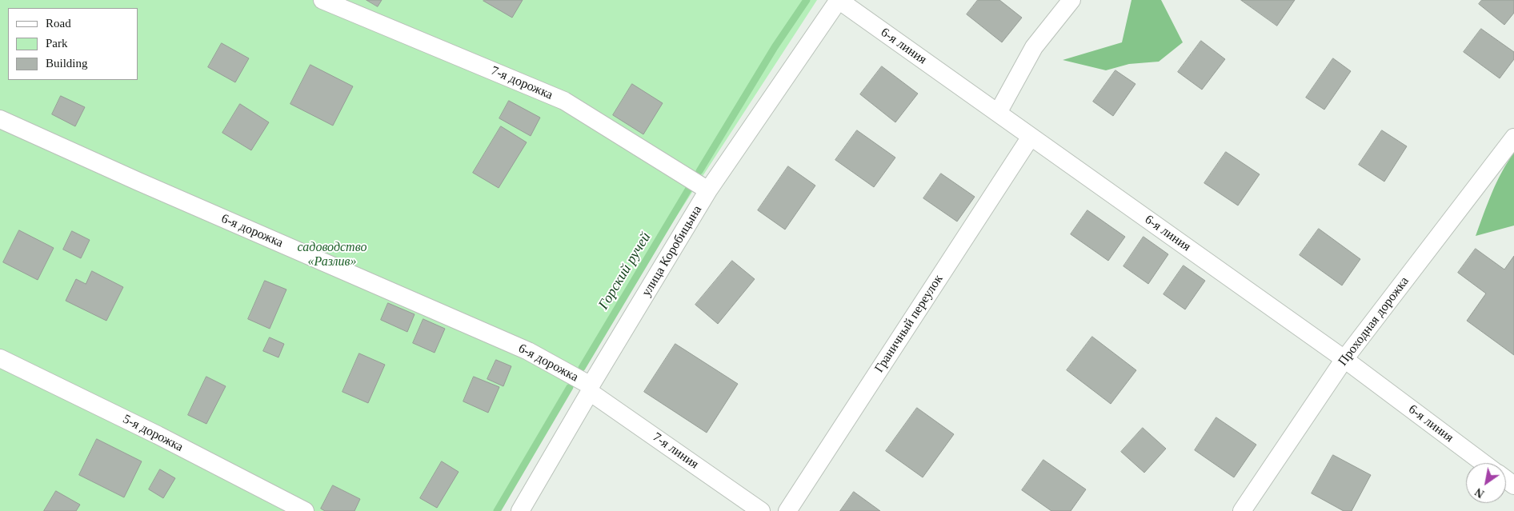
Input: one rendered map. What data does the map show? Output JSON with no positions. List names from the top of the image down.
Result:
{
  "streets": {
    "street": [
      "6-я линия",
      "7-я дорожка",
      "6-я дорожка",
      "улица Коробицына",
      "Проходная дорожка",
      "Граничный переулок",
      "5-я дорожка",
      "7-я линия"
    ]
  },
  "crossings": [
    ["6-я линия", "улица Коробицына"],
    ["6-я линия", "Проходная дорожка"],
    ["6-я линия", "Граничный переулок"],
    ["7-я дорожка", "улица Коробицына"],
    ["6-я дорожка", "улица Коробицына"],
    ["6-я дорожка", "7-я линия"],
    ["улица Коробицына", "7-я линия"]
  ],
  "water": ["Горский ручей"],
  "parks": ["садоводство «Разлив»"],
  "legend": ["Road", "Park", "Building"],
  "north": "bottom left"
}
